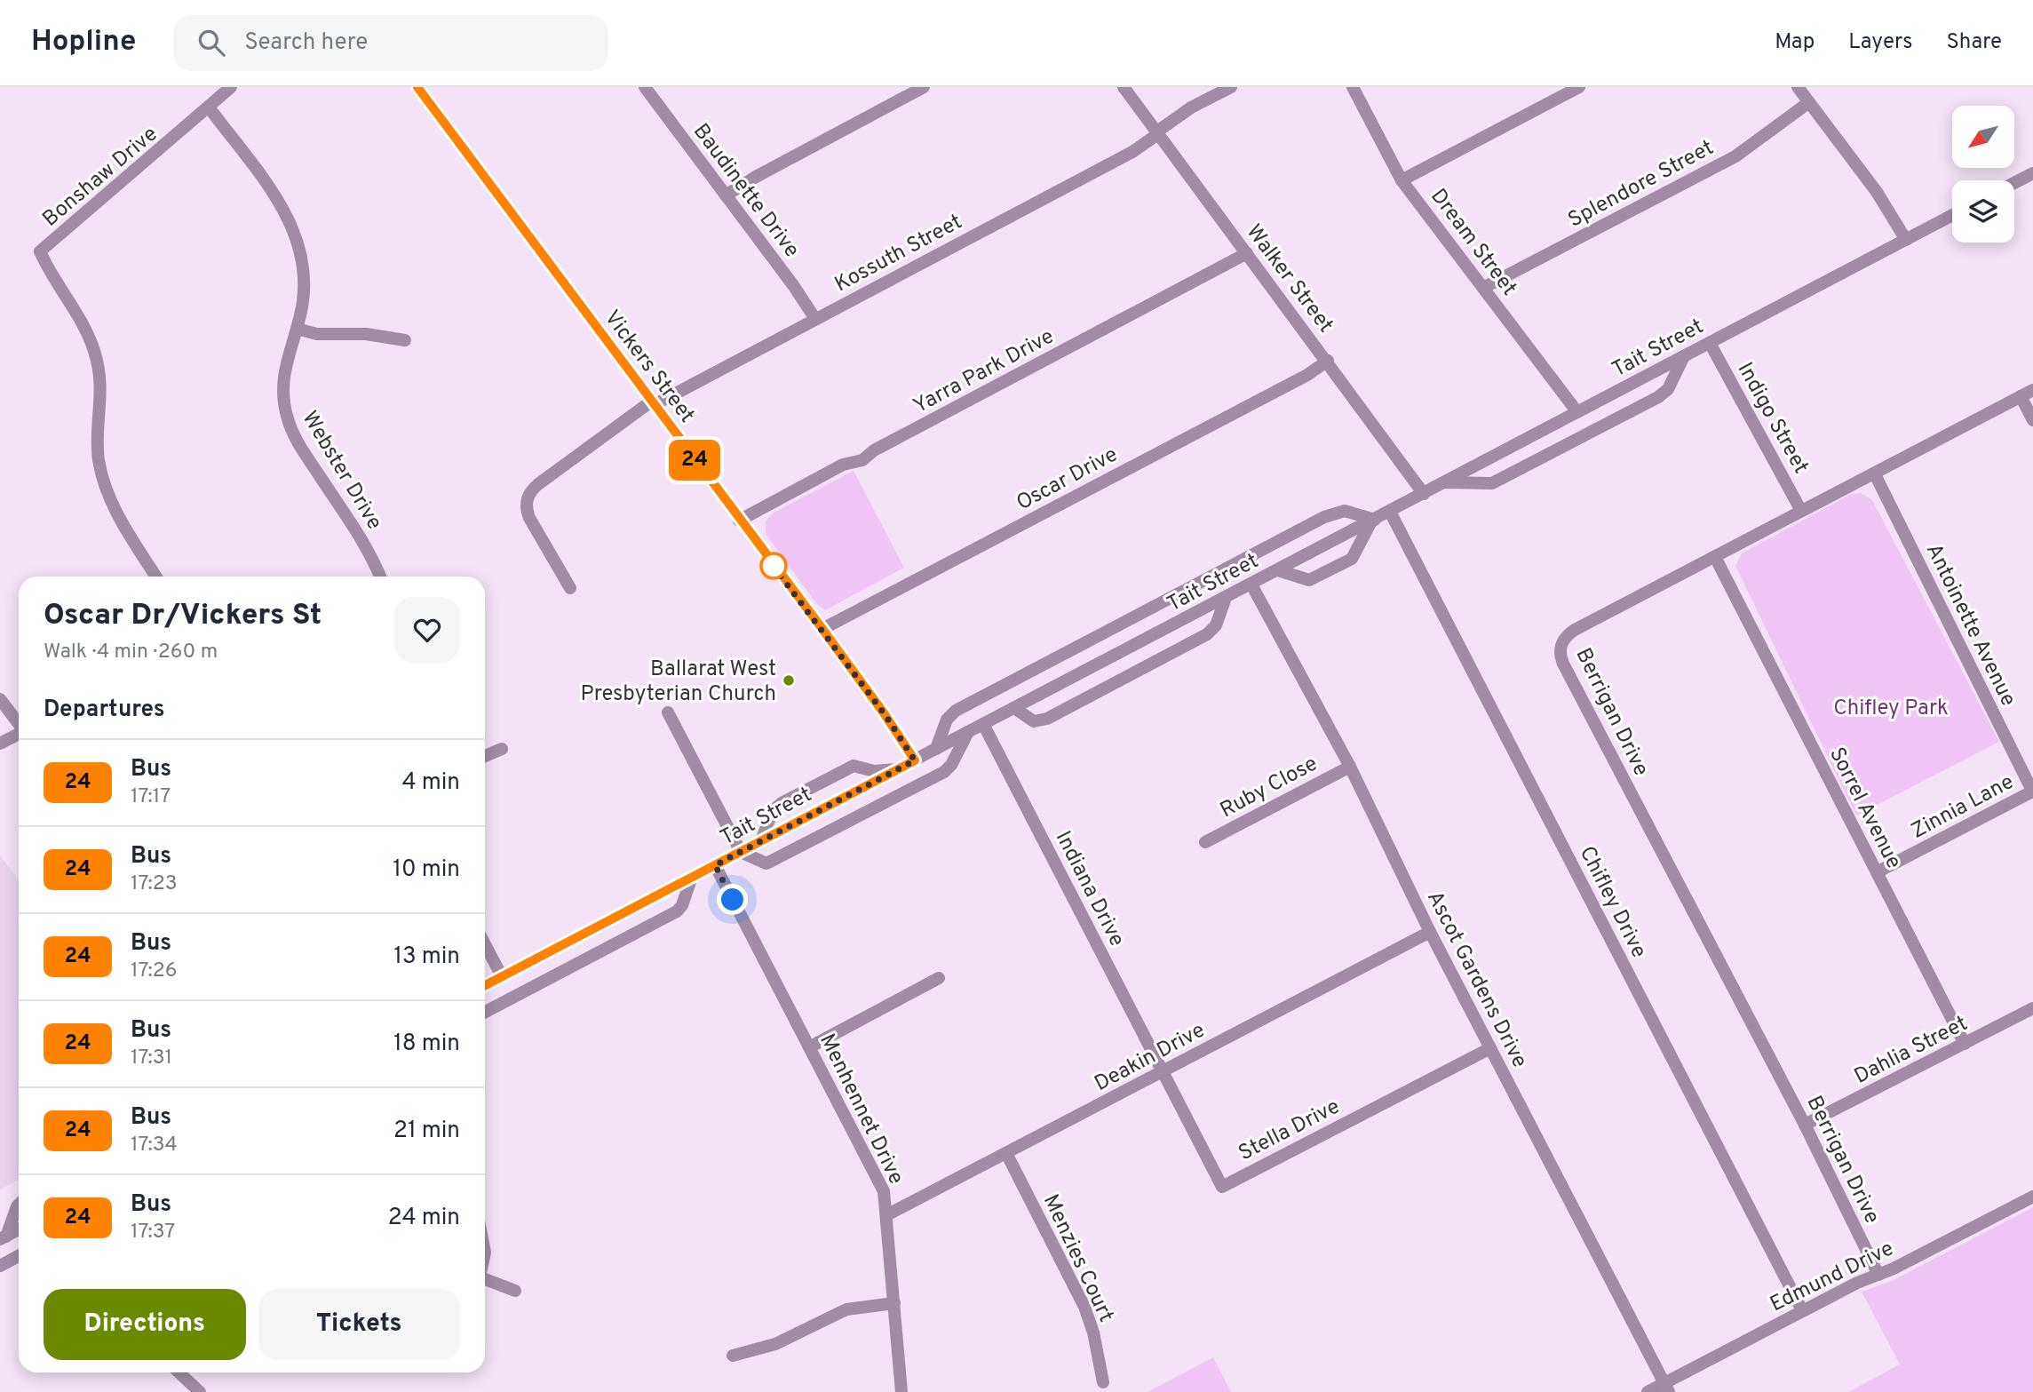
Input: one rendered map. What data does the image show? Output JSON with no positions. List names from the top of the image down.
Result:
{
  "streets": {
    "street": [
      "Bonshaw Drive",
      "Splendore Street",
      "Baudinette Drive",
      "Dream Street",
      "Kossuth Street",
      "Walker Street",
      "Tait Street",
      "Vickers Street",
      "Yarra Park Drive",
      "Indigo Street",
      "Webster Drive",
      "Oscar Drive",
      "Antoinette Avenue",
      "Berrigan Drive",
      "Ruby Close",
      "Zinnia Lane",
      "Sorrel Avenue",
      "Indiana Drive",
      "Chifley Drive",
      "Ascot Gardens Drive",
      "Dahlia Street",
      "Deakin Drive",
      "Menhennet Drive",
      "Stella Drive",
      "Menzies Court",
      "Edmund Drive"
    ]
  },
  "crossings": [
    ["Bonshaw Drive", "Webster Drive"],
    ["Splendore Street", "Dream Street"],
    ["Baudinette Drive", "Kossuth Street"],
    ["Dream Street", "Tait Street"],
    ["Kossuth Street", "Walker Street"],
    ["Kossuth Street", "Vickers Street"],
    ["Walker Street", "Tait Street"],
    ["Walker Street", "Yarra Park Drive"],
    ["Walker Street", "Oscar Drive"],
    ["Tait Street", "Vickers Street"],
    ["Tait Street", "Indigo Street"],
    ["Tait Street", "Indiana Drive"],
    ["Tait Street", "Chifley Drive"],
    ["Tait Street", "Ascot Gardens Drive"],
    ["Tait Street", "Menhennet Drive"],
    ["Vickers Street", "Yarra Park Drive"],
    ["Vickers Street", "Oscar Drive"],
    ["Indigo Street", "Berrigan Drive"],
    ["Antoinette Avenue", "Berrigan Drive"],
    ["Antoinette Avenue", "Zinnia Lane"],
    ["Berrigan Drive", "Sorrel Avenue"],
    ["Berrigan Drive", "Dahlia Street"],
    ["Berrigan Drive", "Edmund Drive"],
    ["Ruby Close", "Ascot Gardens Drive"],
    ["Zinnia Lane", "Sorrel Avenue"],
    ["Sorrel Avenue", "Dahlia Street"],
    ["Indiana Drive", "Deakin Drive"],
    ["Indiana Drive", "Stella Drive"],
    ["Chifley Drive", "Edmund Drive"],
    ["Ascot Gardens Drive", "Deakin Drive"],
    ["Ascot Gardens Drive", "Stella Drive"],
    ["Ascot Gardens Drive", "Edmund Drive"],
    ["Deakin Drive", "Menhennet Drive"],
    ["Deakin Drive", "Stella Drive"],
    ["Deakin Drive", "Menzies Court"]
  ],
  "parks": ["Chifley Park"],
  "places": ["Ballarat West Presbyterian Church"],
  "lines": ["bus line 24"],
  "north": "bottom left",
  "page": {
    "header": "Hopline",
    "search": "Search here",
    "nav": ["Map", "Layers", "Share"],
    "on_map": "24",
    "heading": [
      ["Oscar Dr/Vickers St", "Walk · 4 min · 260 m"],
      "Departures"
    ],
    "list": [
      {
        "mark": "24",
        "name": "Bus",
        "note": "17:17",
        "value": "4 min"
      },
      {
        "mark": "24",
        "name": "Bus",
        "note": "17:23",
        "value": "10 min"
      },
      {
        "mark": "24",
        "name": "Bus",
        "note": "17:26",
        "value": "13 min"
      },
      {
        "mark": "24",
        "name": "Bus",
        "note": "17:31",
        "value": "18 min"
      },
      {
        "mark": "24",
        "name": "Bus",
        "note": "17:34",
        "value": "21 min"
      },
      {
        "mark": "24",
        "name": "Bus",
        "note": "17:37",
        "value": "24 min"
      }
    ],
    "buttons": ["Directions", "Tickets"]
  }
}
